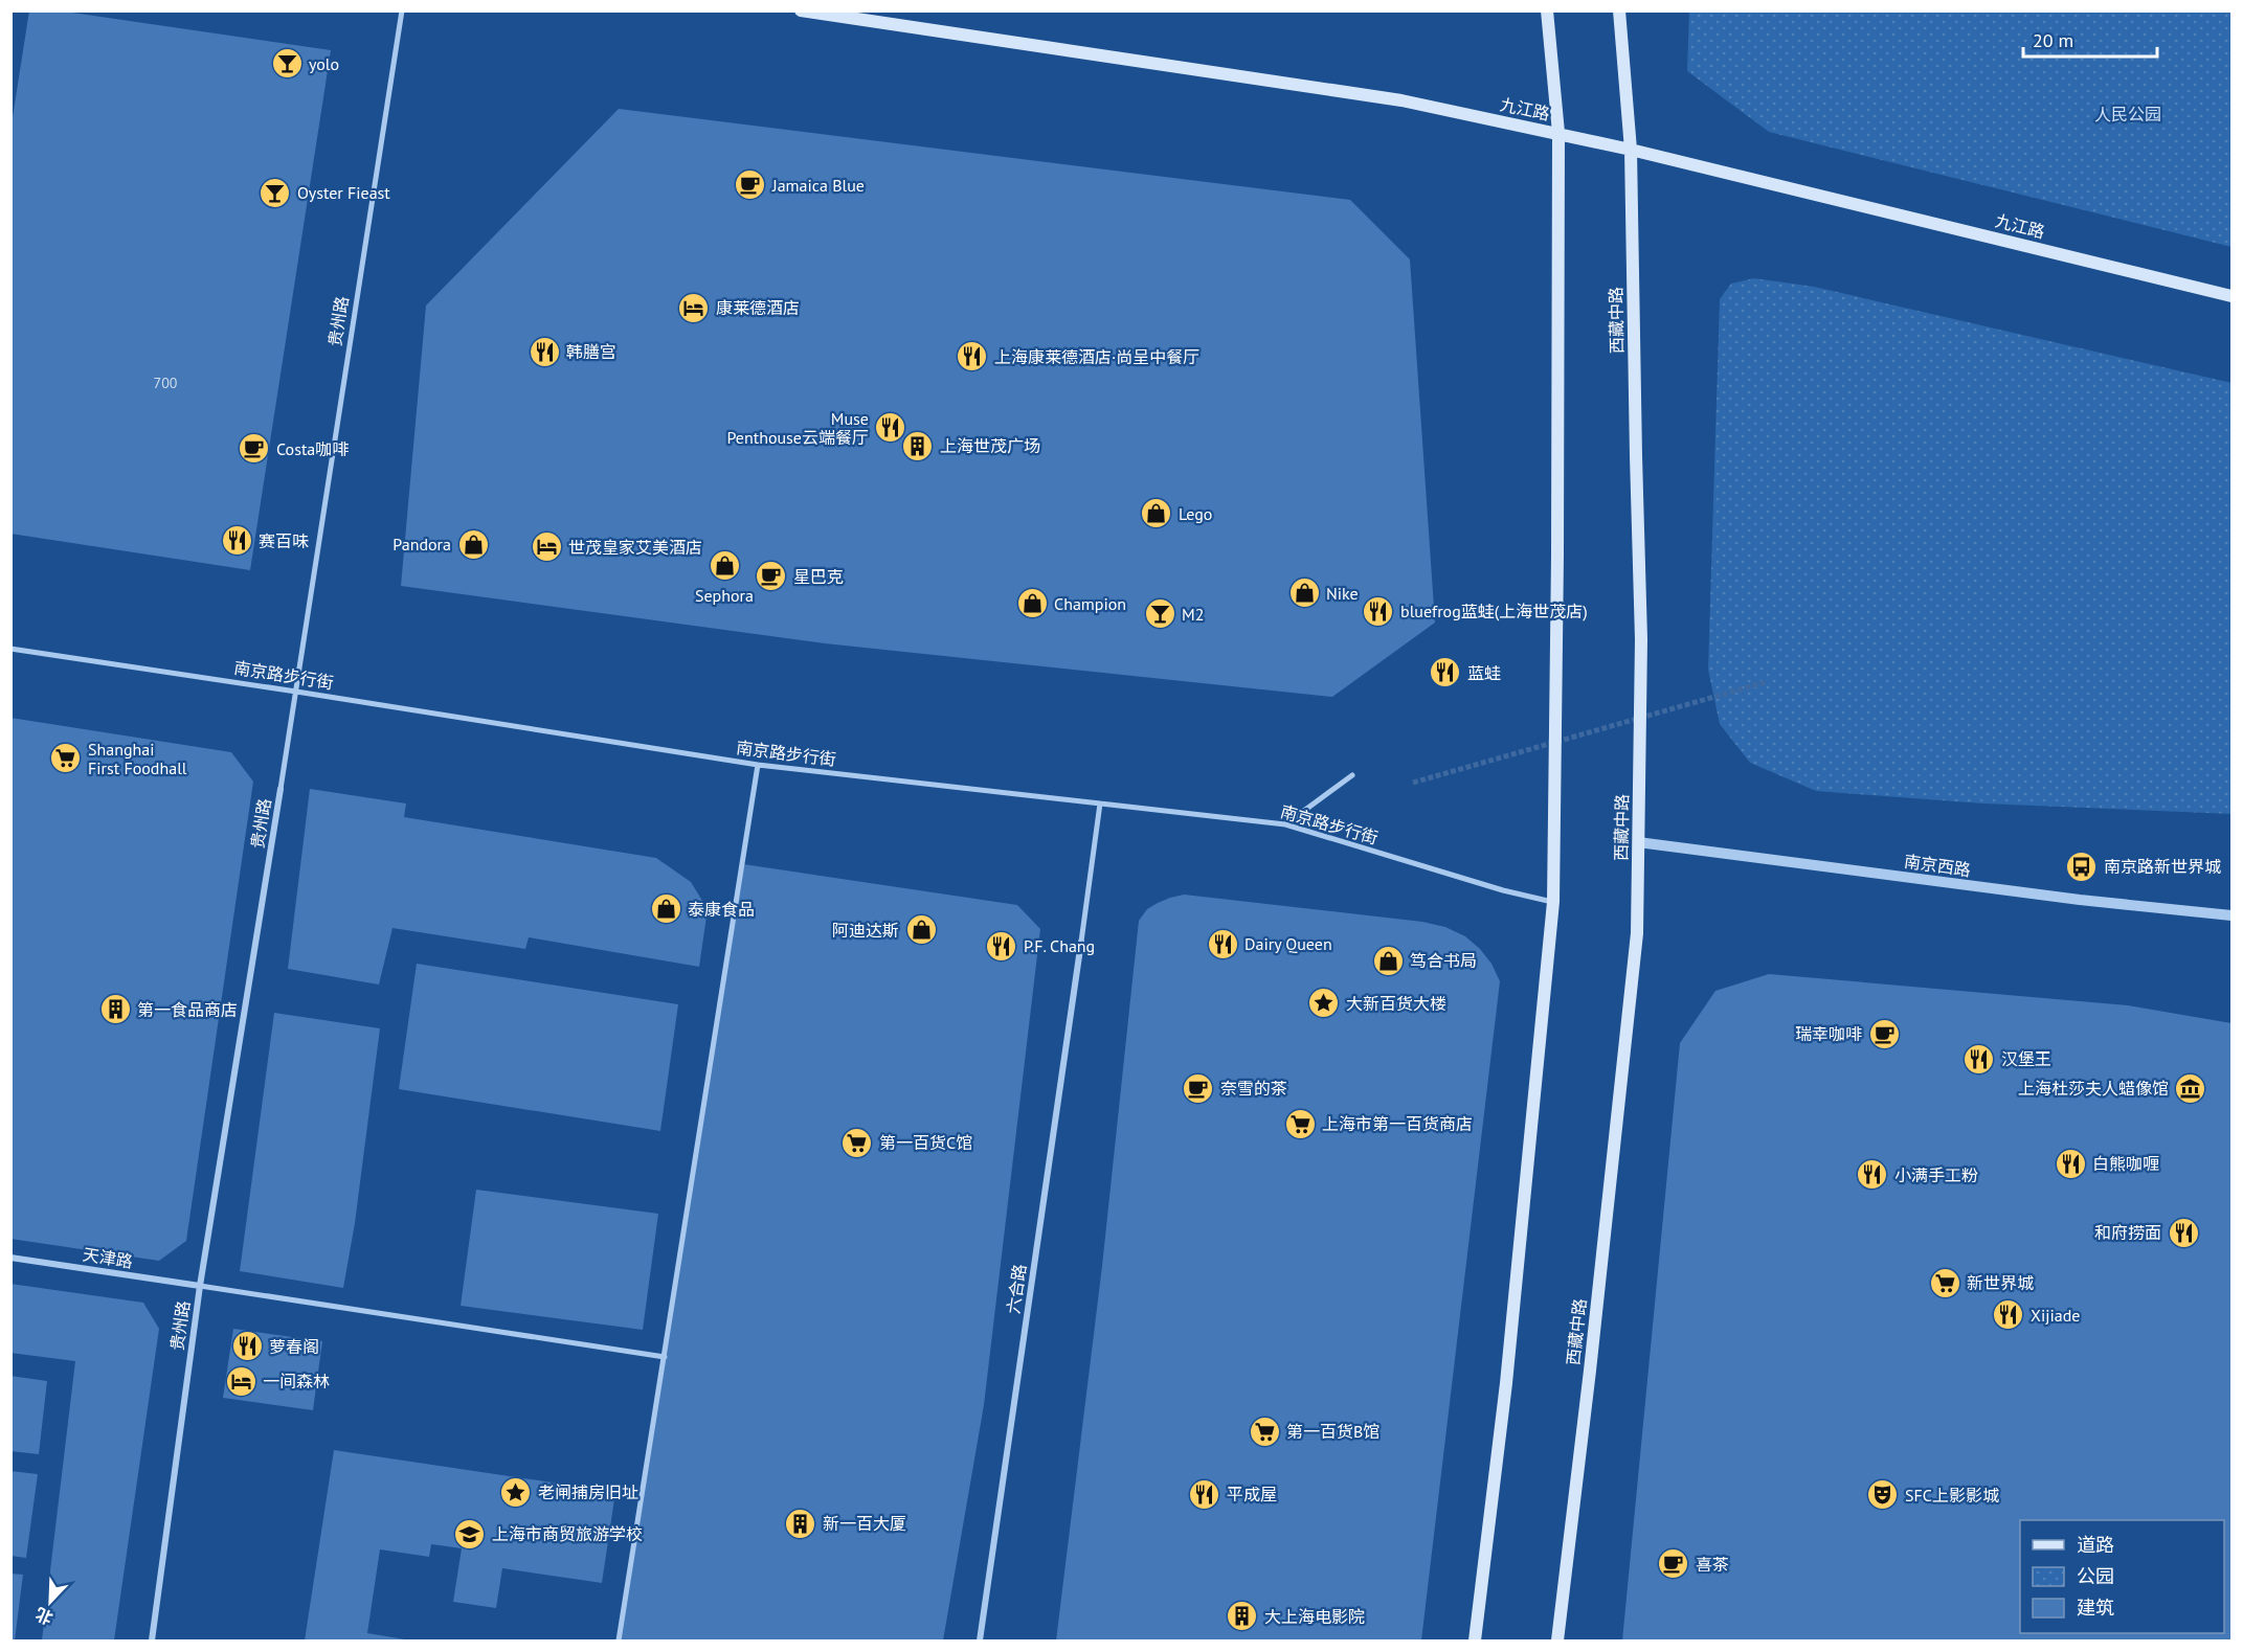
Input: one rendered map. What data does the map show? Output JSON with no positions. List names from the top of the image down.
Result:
{
  "streets": {
    "main road": ["九江路", "西藏中路"],
    "street": [
      "贵州路",
      "南京路步行街",
      "南京西路",
      "天津路",
      "六合路"
    ]
  },
  "crossings": [
    ["九江路", "西藏中路"],
    ["西藏中路", "南京西路"],
    ["贵州路", "南京路步行街"],
    ["贵州路", "天津路"]
  ],
  "parks": ["人民公园"],
  "places": {
    "bar": ["yolo", "Oyster Fieast", "M2"],
    "cafe": [
      "Jamaica Blue",
      "Costa咖啡",
      "星巴克",
      "瑞幸咖啡",
      "奈雪的茶",
      "喜茶"
    ],
    "hotel": ["康莱德酒店", "世茂皇家艾美酒店", "一间森林"],
    "restaurant": [
      "韩膳宫",
      "上海康莱德酒店·尚呈中餐厅",
      "Muse Penthouse云端餐厅",
      "赛百味",
      "bluefrog蓝蛙(上海世茂店)",
      "蓝蛙",
      "Dairy Queen",
      "P.F. Chang",
      "汉堡王",
      "白熊咖喱",
      "小满手工粉",
      "和府捞面",
      "Xijiade",
      "萝春阁",
      "平成屋"
    ],
    "building": [
      "上海世茂广场",
      "第一食品商店",
      "新一百大厦",
      "大上海电影院"
    ],
    "shop": [
      "Lego",
      "Pandora",
      "Sephora",
      "Nike",
      "Champion",
      "泰康食品",
      "阿迪达斯",
      "笃合书局"
    ],
    "supermarket": [
      "Shanghai First Foodhall",
      "上海市第一百货商店",
      "第一百货C馆",
      "新世界城",
      "第一百货B馆"
    ],
    "bus stop": ["南京路新世界城"],
    "place": ["大新百货大楼", "老闸捕房旧址"],
    "museum": ["上海杜莎夫人蜡像馆"],
    "theatre": ["SFC上影影城"],
    "school or university": ["上海市商贸旅游学校"]
  },
  "house_numbers": ["700"],
  "legend": ["道路", "公园", "建筑"],
  "scale_bar": "20 m",
  "north": "bottom left"
}
